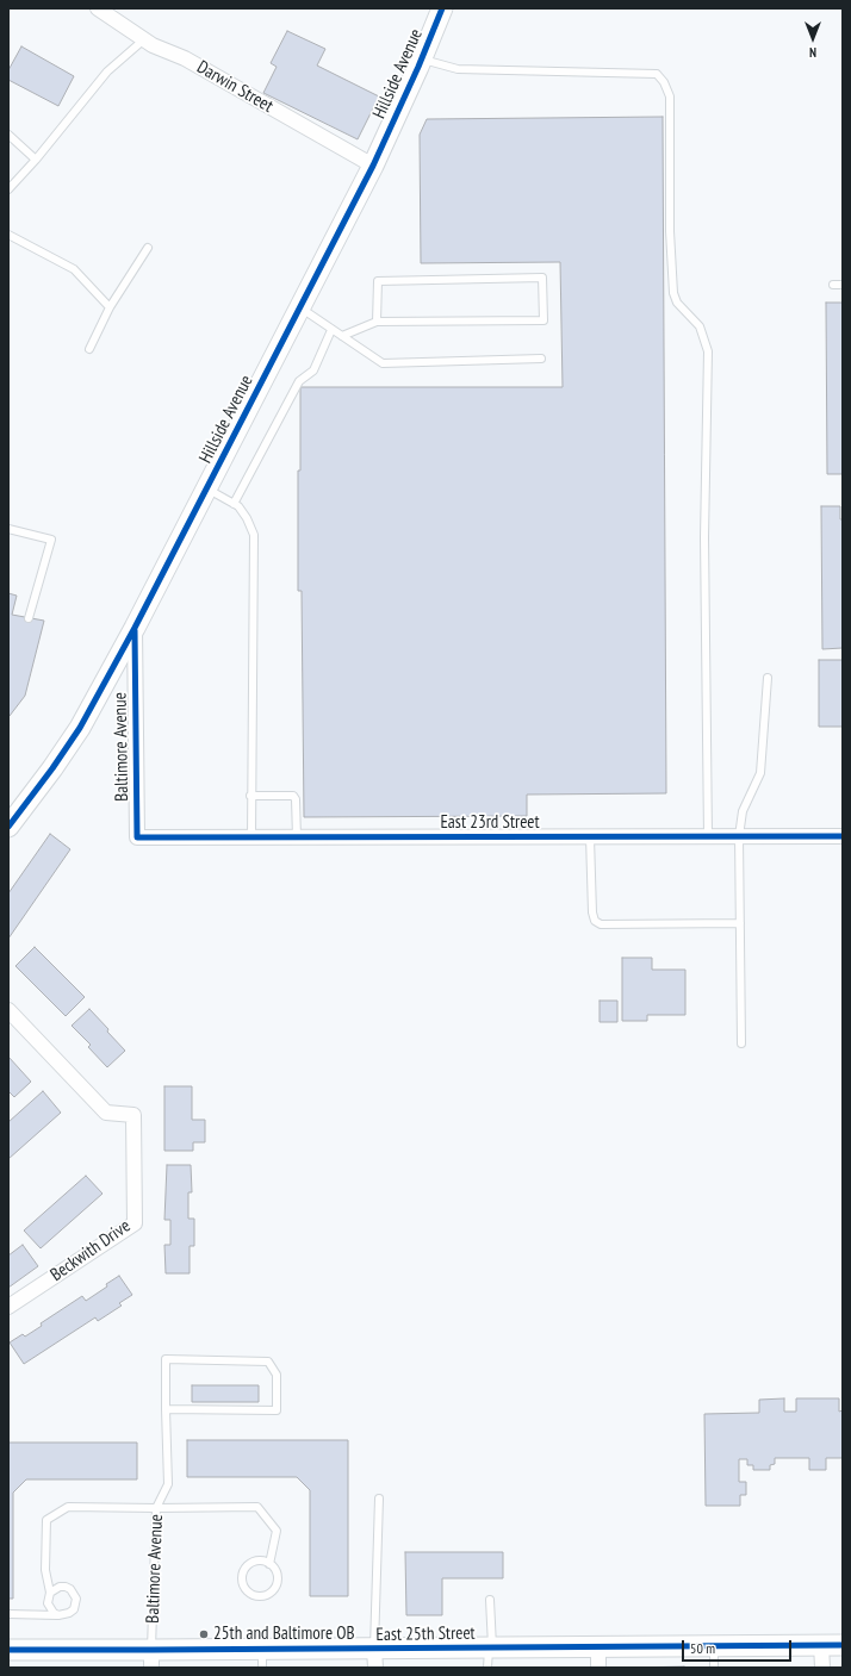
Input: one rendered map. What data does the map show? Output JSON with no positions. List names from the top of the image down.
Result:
{
  "streets": {
    "street": [
      "Hillside Avenue",
      "Darwin Street",
      "Baltimore Avenue",
      "East 23rd Street",
      "Beckwith Drive",
      "East 25th Street"
    ]
  },
  "crossings": [
    ["Hillside Avenue", "Darwin Street"],
    ["Hillside Avenue", "Baltimore Avenue"],
    ["Baltimore Avenue", "East 23rd Street"],
    ["Baltimore Avenue", "East 25th Street"]
  ],
  "places": ["25th and Baltimore OB"],
  "scale_bar": "50 m",
  "north": "bottom"
}
